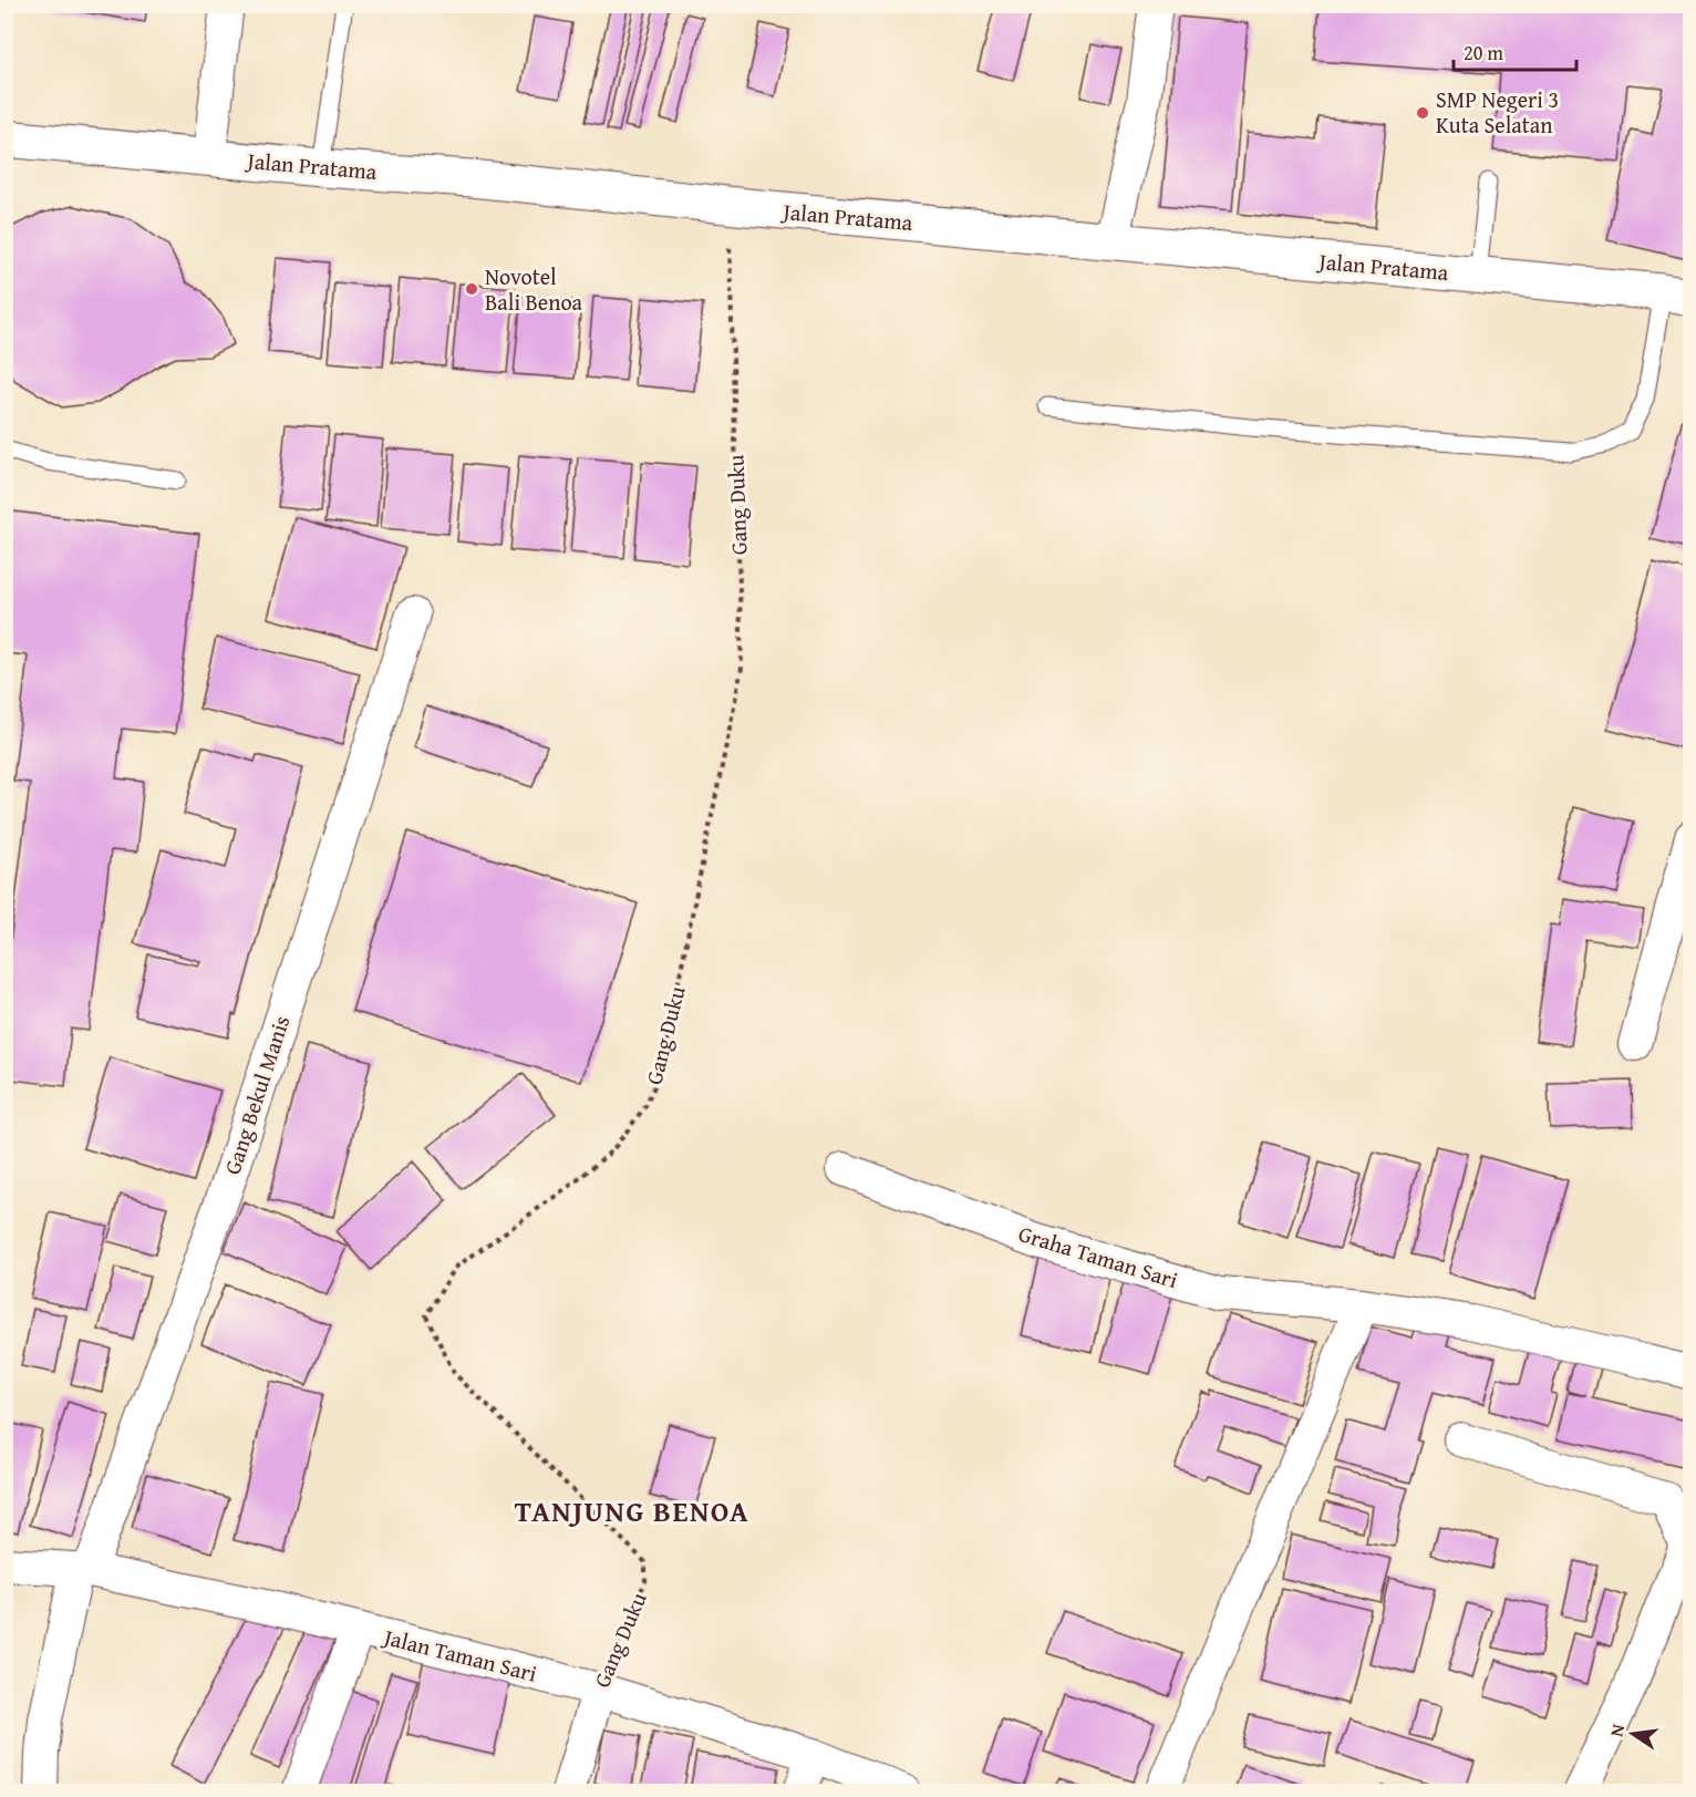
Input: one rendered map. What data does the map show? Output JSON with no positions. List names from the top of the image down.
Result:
{
  "streets": {
    "street": [
      "Jalan Pratama",
      "Gang Duku",
      "Gang Bekul Manis",
      "Graha Taman Sari",
      "Jalan Taman Sari"
    ]
  },
  "crossings": [
    ["Jalan Pratama", "Gang Duku"],
    ["Gang Duku", "Jalan Taman Sari"],
    ["Gang Bekul Manis", "Jalan Taman Sari"]
  ],
  "districts": ["TANJUNG BENOA"],
  "places": ["SMP Negeri 3 Kuta Selatan", "Novotel Bali Benoa"],
  "scale_bar": "20 m",
  "north": "left"
}
